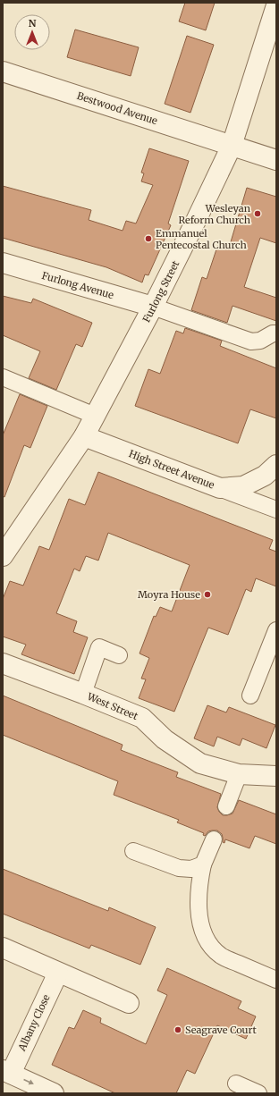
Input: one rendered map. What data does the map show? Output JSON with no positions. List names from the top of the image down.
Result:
{
  "streets": {
    "street": [
      "Bestwood Avenue",
      "Furlong Avenue",
      "Furlong Street",
      "High Street Avenue",
      "West Street",
      "Albany Close"
    ]
  },
  "crossings": [
    ["Bestwood Avenue", "Furlong Street"],
    ["Furlong Avenue", "Furlong Street"],
    ["Furlong Street", "High Street Avenue"]
  ],
  "places": [
    "Wesleyan Reform Church",
    "Emmanuel Pentecostal Church",
    "Moyra House",
    "Seagrave Court"
  ],
  "north": "top"
}
